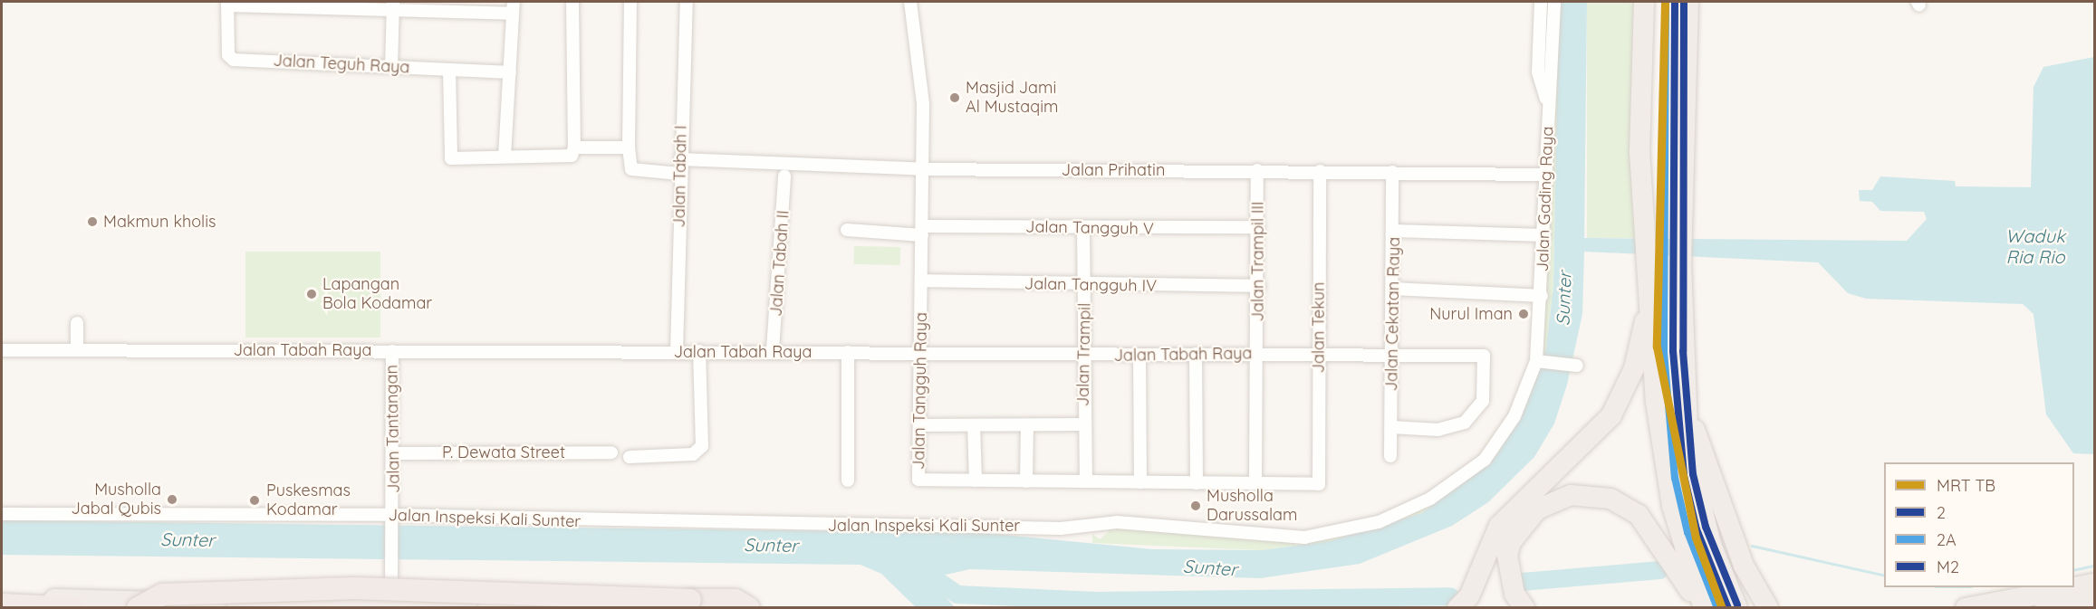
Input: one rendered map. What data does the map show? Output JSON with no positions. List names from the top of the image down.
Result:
{
  "streets": {
    "street": [
      "Jalan Teguh Raya",
      "Jalan Prihatin",
      "Jalan Tabah I",
      "Jalan Gading Raya",
      "Jalan Tangguh V",
      "Jalan Trampil III",
      "Jalan Tabah II",
      "Jalan Tangguh IV",
      "Jalan Cekatan Raya",
      "Jalan Tekun",
      "Jalan Tabah Raya",
      "Jalan Trampil",
      "Jalan Tangguh Raya",
      "Jalan Tantangan",
      "P. Dewata Street",
      "Jalan Inspeksi Kali Sunter"
    ]
  },
  "crossings": [
    ["Jalan Prihatin", "Jalan Tabah I"],
    ["Jalan Prihatin", "Jalan Gading Raya"],
    ["Jalan Prihatin", "Jalan Trampil III"],
    ["Jalan Prihatin", "Jalan Cekatan Raya"],
    ["Jalan Prihatin", "Jalan Tekun"],
    ["Jalan Prihatin", "Jalan Tangguh Raya"],
    ["Jalan Tabah I", "Jalan Tabah Raya"],
    ["Jalan Gading Raya", "Jalan Inspeksi Kali Sunter"],
    ["Jalan Tangguh V", "Jalan Trampil III"],
    ["Jalan Tangguh V", "Jalan Trampil"],
    ["Jalan Tangguh V", "Jalan Tangguh Raya"],
    ["Jalan Trampil III", "Jalan Tangguh IV"],
    ["Jalan Trampil III", "Jalan Tabah Raya"],
    ["Jalan Trampil III", "Jalan Tangguh Raya"],
    ["Jalan Tabah II", "Jalan Tabah Raya"],
    ["Jalan Tangguh IV", "Jalan Trampil"],
    ["Jalan Tangguh IV", "Jalan Tangguh Raya"],
    ["Jalan Cekatan Raya", "Jalan Tabah Raya"],
    ["Jalan Tekun", "Jalan Tabah Raya"],
    ["Jalan Tekun", "Jalan Tangguh Raya"],
    ["Jalan Tabah Raya", "Jalan Trampil"],
    ["Jalan Tabah Raya", "Jalan Tangguh Raya"],
    ["Jalan Tabah Raya", "Jalan Tantangan"],
    ["Jalan Trampil", "Jalan Tangguh Raya"],
    ["Jalan Tantangan", "P. Dewata Street"],
    ["Jalan Tantangan", "Jalan Inspeksi Kali Sunter"]
  ],
  "water": ["Waduk Ria Rio", "Sunter"],
  "places": [
    "Masjid Jami Al Mustaqim",
    "Makmun kholis",
    "Lapangan Bola Kodamar",
    "Nurul Iman",
    "Musholla Jabal Qubis",
    "Puskesmas Kodamar",
    "Musholla Darussalam"
  ],
  "lines": [
    "metro line TB",
    "transit line 2",
    "transit line 2A",
    "transit line M2"
  ],
  "legend": [
    "MRT TB",
    "2",
    "2A",
    "M2"
  ]
}
